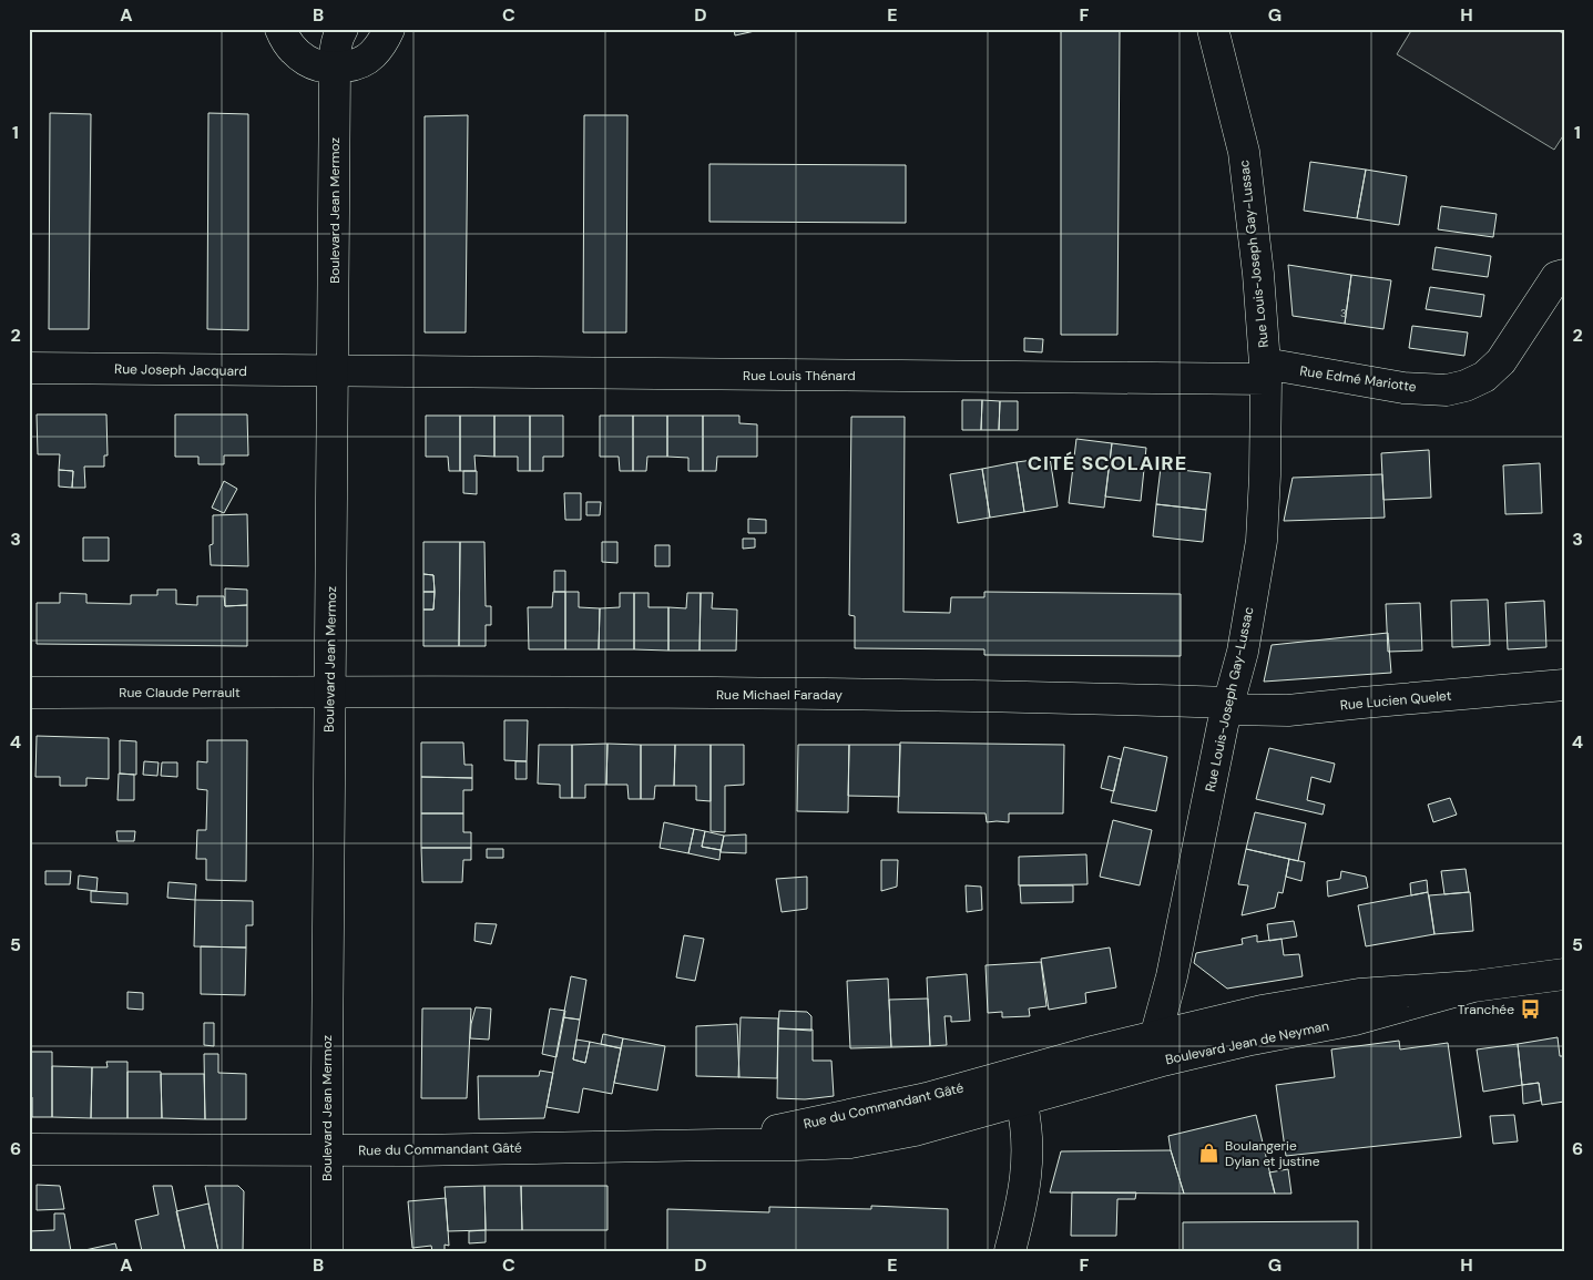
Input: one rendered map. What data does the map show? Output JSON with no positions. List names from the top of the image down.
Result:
{
  "streets": {
    "street": [
      "Boulevard Jean Mermoz",
      "Rue Louis-Joseph Gay-Lussac",
      "Rue Joseph Jacquard",
      "Rue Louis Thénard",
      "Rue Edmé Mariotte",
      "Rue Claude Perrault",
      "Rue Michael Faraday",
      "Rue Lucien Quelet",
      "Boulevard Jean de Neyman",
      "Rue du Commandant Gâté"
    ]
  },
  "crossings": [
    ["Boulevard Jean Mermoz", "Rue Joseph Jacquard"],
    ["Boulevard Jean Mermoz", "Rue Louis Thénard"],
    ["Boulevard Jean Mermoz", "Rue Claude Perrault"],
    ["Boulevard Jean Mermoz", "Rue Michael Faraday"],
    ["Boulevard Jean Mermoz", "Rue du Commandant Gâté"],
    ["Rue Louis-Joseph Gay-Lussac", "Rue Louis Thénard"],
    ["Rue Louis-Joseph Gay-Lussac", "Rue Edmé Mariotte"],
    ["Rue Louis-Joseph Gay-Lussac", "Rue Michael Faraday"],
    ["Rue Louis-Joseph Gay-Lussac", "Rue Lucien Quelet"],
    ["Rue Louis-Joseph Gay-Lussac", "Boulevard Jean de Neyman"],
    ["Rue Joseph Jacquard", "Rue Louis Thénard"],
    ["Rue Louis Thénard", "Rue Edmé Mariotte"],
    ["Rue Claude Perrault", "Rue Michael Faraday"],
    ["Rue Michael Faraday", "Rue Lucien Quelet"],
    ["Boulevard Jean de Neyman", "Rue du Commandant Gâté"]
  ],
  "districts": ["CITÉ SCOLAIRE"],
  "places": {
    "bus stop": ["Tranchée"],
    "shop": ["Boulangerie Dylan et justine"]
  },
  "house_numbers": ["3"],
  "grid": {
    "columns": [
      "A",
      "B",
      "C",
      "D",
      "E",
      "F",
      "G",
      "H"
    ],
    "rows": [
      "1",
      "2",
      "3",
      "4",
      "5",
      "6"
    ]
  }
}
